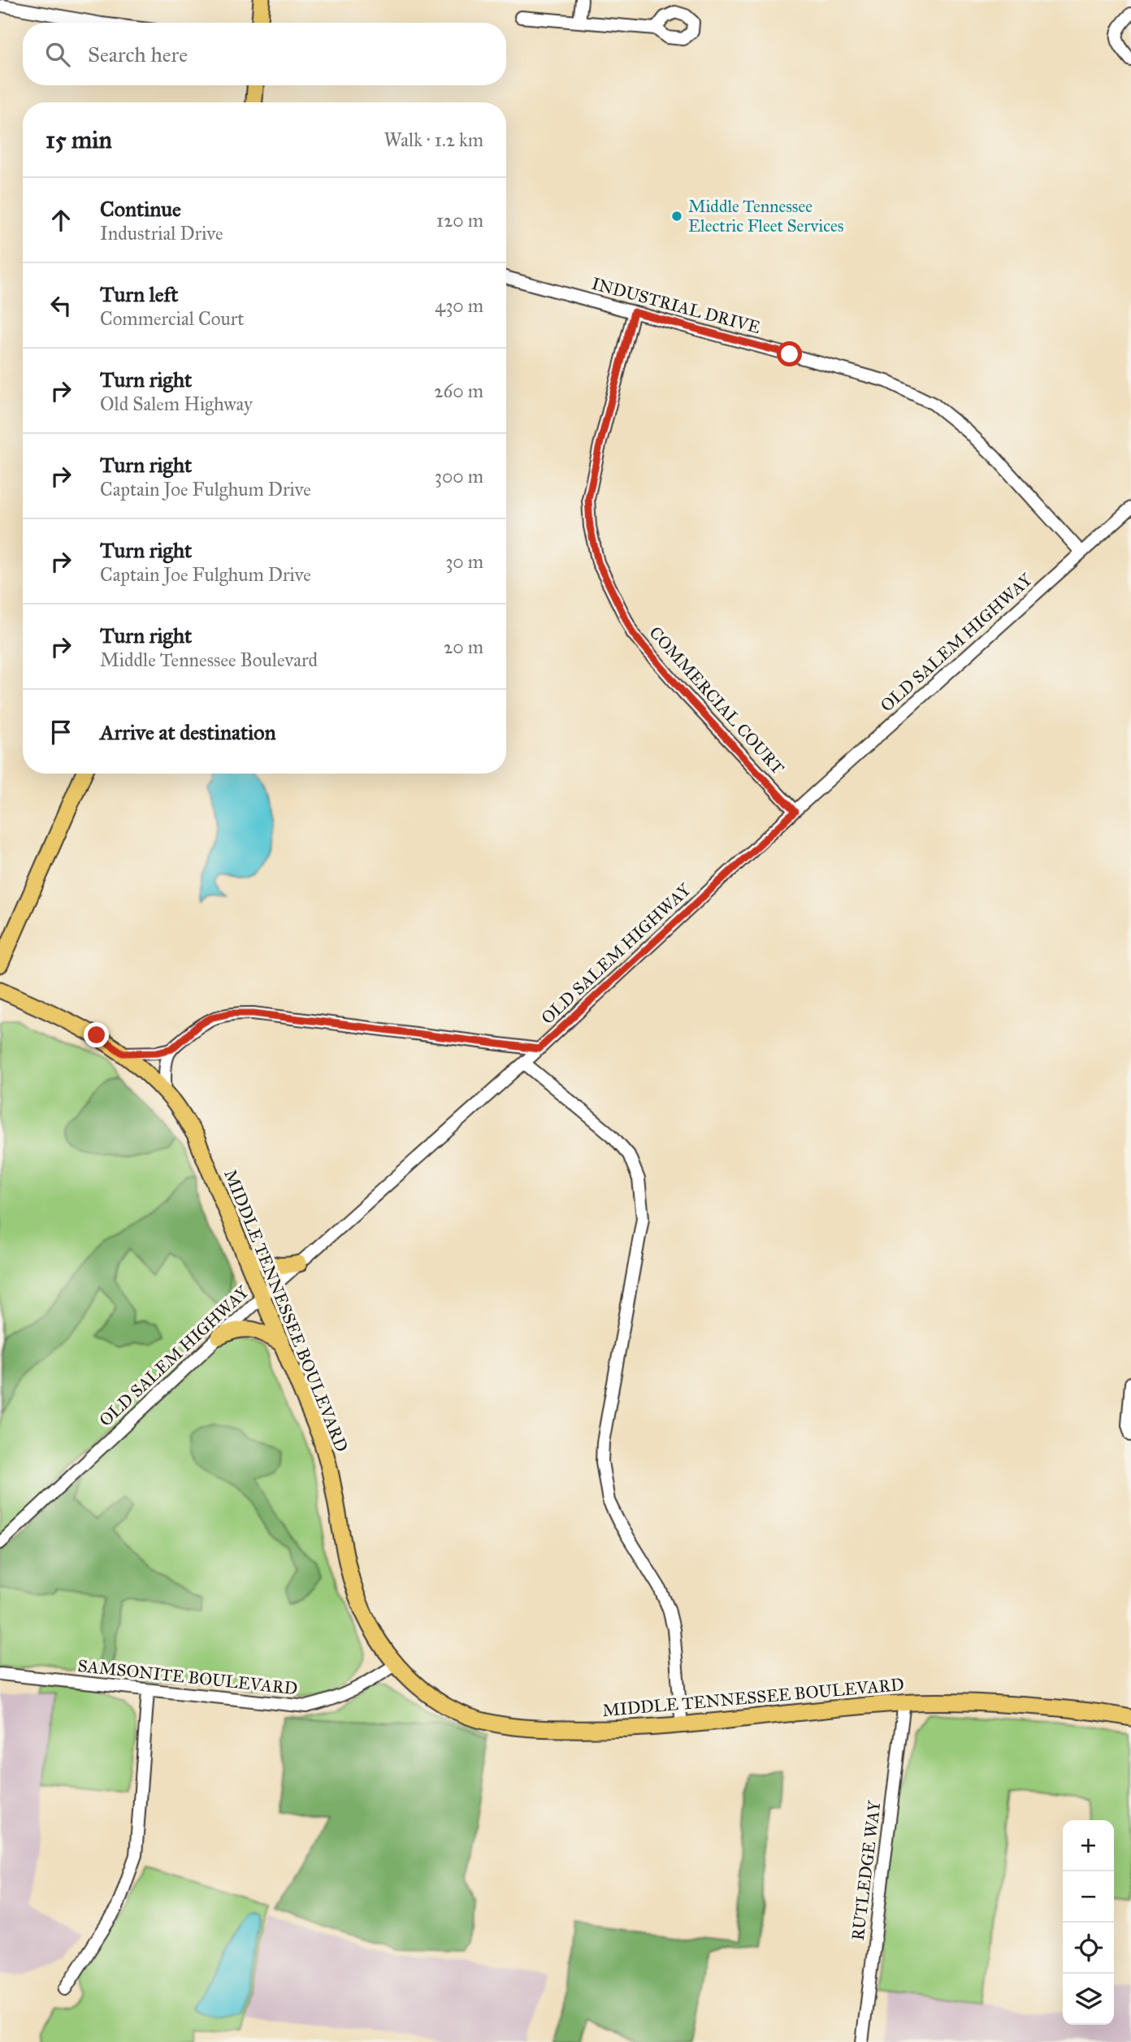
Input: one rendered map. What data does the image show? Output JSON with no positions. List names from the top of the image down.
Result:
{
  "streets": {
    "main road": ["MIDDLE TENNESSEE BOULEVARD"],
    "street": [
      "INDUSTRIAL DRIVE",
      "OLD SALEM HIGHWAY",
      "COMMERCIAL COURT",
      "SAMSONITE BOULEVARD",
      "RUTLEDGE WAY"
    ]
  },
  "crossings": [
    ["INDUSTRIAL DRIVE", "OLD SALEM HIGHWAY"],
    ["INDUSTRIAL DRIVE", "COMMERCIAL COURT"],
    ["OLD SALEM HIGHWAY", "COMMERCIAL COURT"],
    ["OLD SALEM HIGHWAY", "MIDDLE TENNESSEE BOULEVARD"],
    ["MIDDLE TENNESSEE BOULEVARD", "SAMSONITE BOULEVARD"],
    ["MIDDLE TENNESSEE BOULEVARD", "RUTLEDGE WAY"]
  ],
  "places": ["Middle Tennessee Electric Fleet Services"],
  "page": {
    "search": "Search here",
    "heading": ["15 min", "Walk · 1.2 km"],
    "list": [
      ["Continue", "Industrial Drive", "120 m"],
      ["Turn left", "Commercial Court", "430 m"],
      ["Turn right", "Old Salem Highway", "260 m"],
      ["Turn right", "Captain Joe Fulghum Drive", "300 m"],
      ["Turn right", "Captain Joe Fulghum Drive", "30 m"],
      ["Turn right", "Middle Tennessee Boulevard", "20 m"],
      "Arrive at destination"
    ],
    "map_buttons": ["+", "−"]
  }
}
